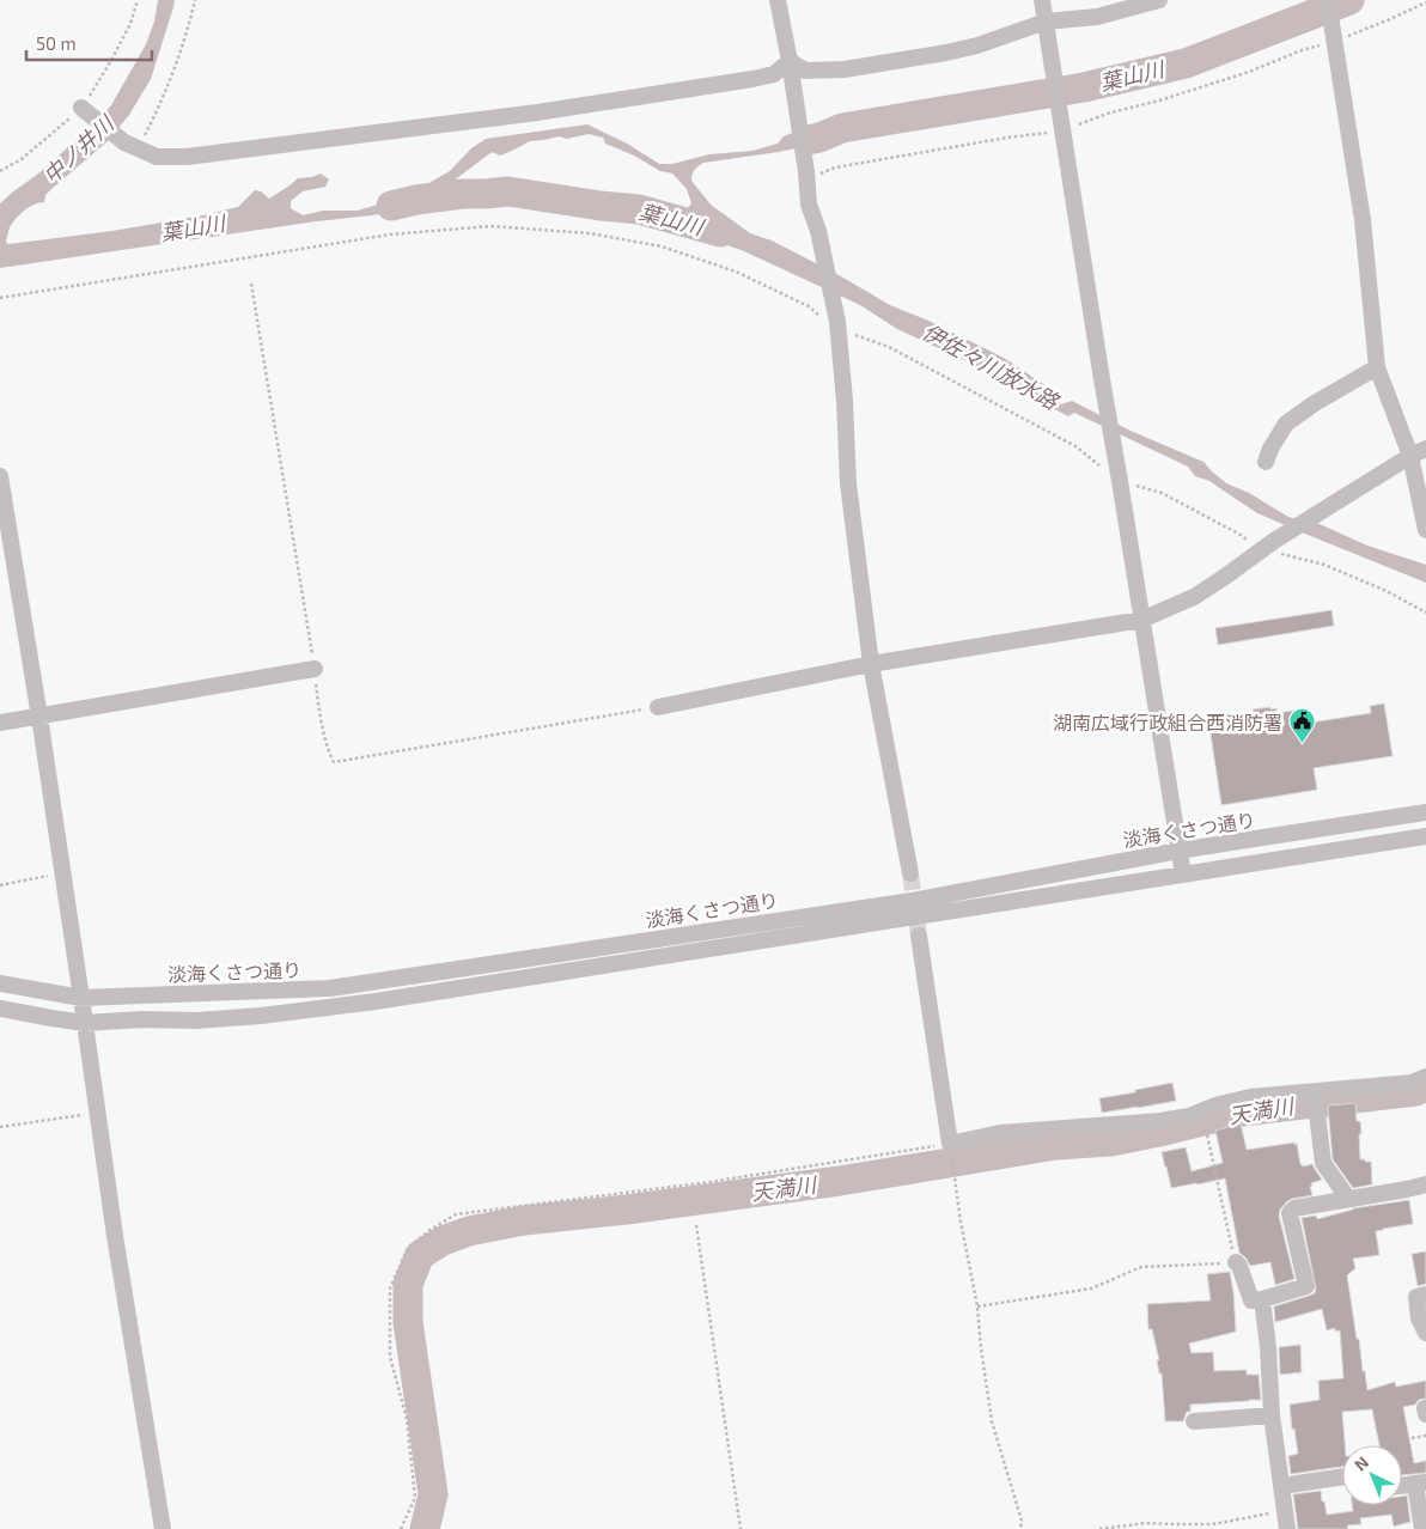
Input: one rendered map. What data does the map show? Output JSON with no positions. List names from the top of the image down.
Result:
{
  "streets": {
    "street": ["淡海くさつ通り"]
  },
  "water": [
    "葉山川",
    "中ノ井川",
    "伊佐々川放水路",
    "天満川"
  ],
  "places": {
    "public building": ["湖南広域行政組合西消防署"]
  },
  "scale_bar": "50 m",
  "north": "top left"
}
